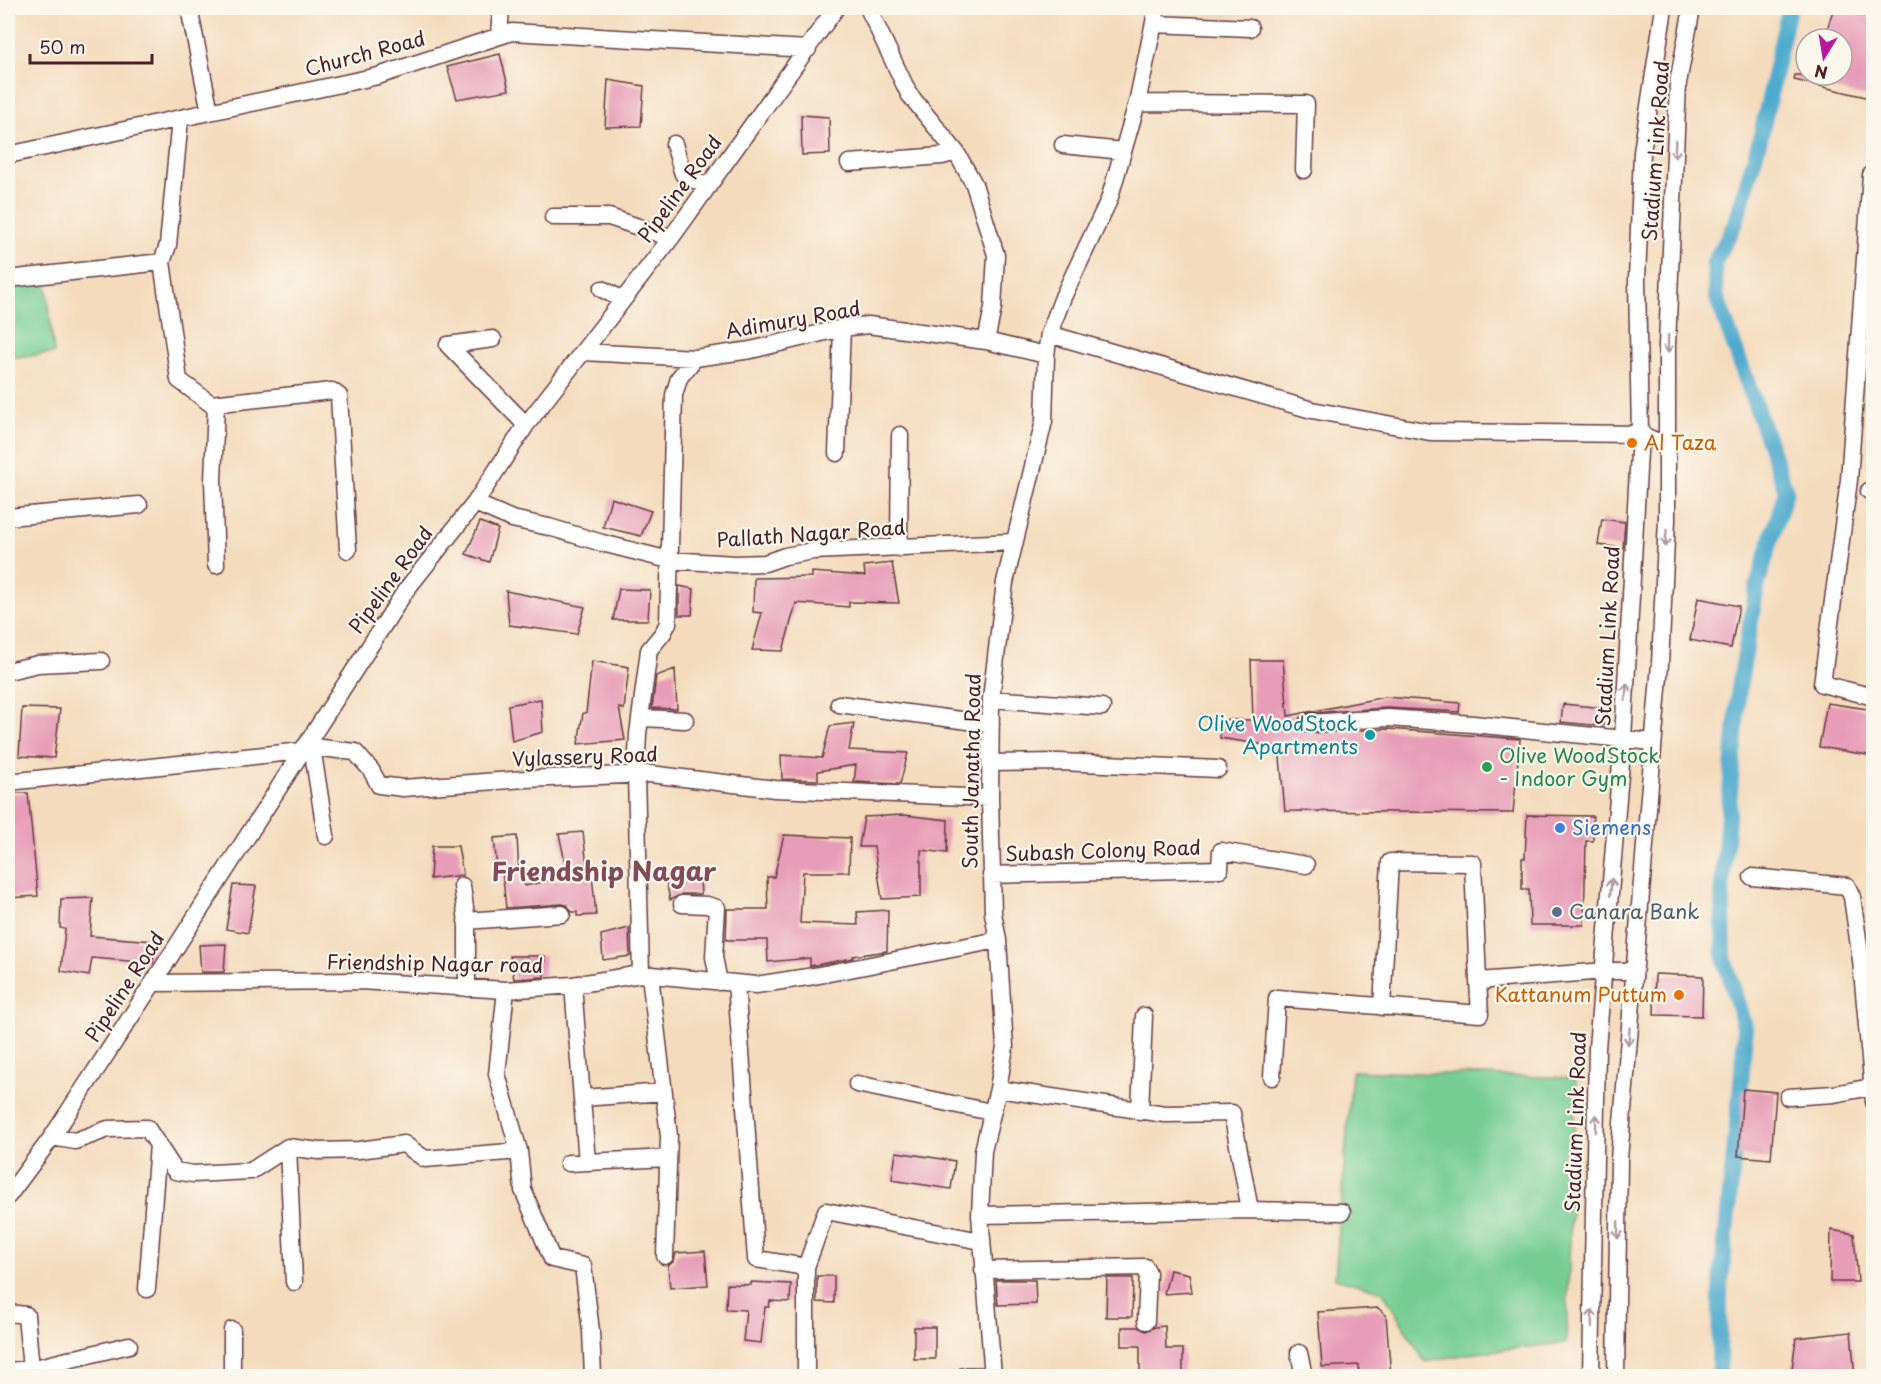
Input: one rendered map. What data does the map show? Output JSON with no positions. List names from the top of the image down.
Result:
{
  "streets": {
    "street": [
      "Church Road",
      "Stadium Link Road",
      "Pipeline Road",
      "Adimury Road",
      "Pallath Nagar Road",
      "Vylassery Road",
      "South Janatha Road",
      "Subash Colony Road",
      "Friendship Nagar road"
    ]
  },
  "crossings": [
    ["Church Road", "Pipeline Road"],
    ["Pipeline Road", "Adimury Road"],
    ["Pipeline Road", "Pallath Nagar Road"],
    ["Pipeline Road", "Vylassery Road"],
    ["Pipeline Road", "Friendship Nagar road"],
    ["Adimury Road", "South Janatha Road"],
    ["Pallath Nagar Road", "South Janatha Road"],
    ["Vylassery Road", "South Janatha Road"],
    ["South Janatha Road", "Subash Colony Road"],
    ["South Janatha Road", "Friendship Nagar road"]
  ],
  "districts": ["Friendship Nagar"],
  "places": [
    "Al Taza",
    "Olive WoodStock Apartments",
    "Olive WoodStock - Indoor Gym",
    "Siemens",
    "Canara Bank",
    "Kattanum Puttum"
  ],
  "scale_bar": "50 m",
  "north": "bottom"
}
